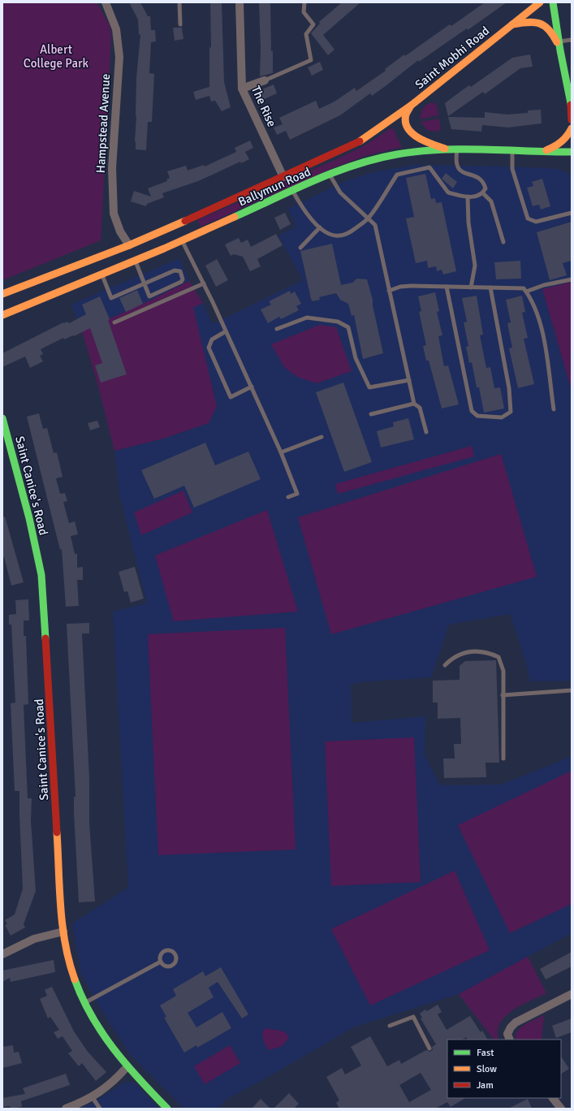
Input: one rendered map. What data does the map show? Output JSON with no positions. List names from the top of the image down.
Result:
{
  "streets": {
    "main road": ["Saint Mobhi Road", "Ballymun Road", "Saint Canice's Road"],
    "street": ["The Rise", "Hampstead Avenue"]
  },
  "crossings": [
    ["Saint Mobhi Road", "Ballymun Road"],
    ["The Rise", "Ballymun Road"],
    ["Hampstead Avenue", "Ballymun Road"]
  ],
  "parks": ["Albert College Park"],
  "legend": ["Fast", "Slow", "Jam"]
}
